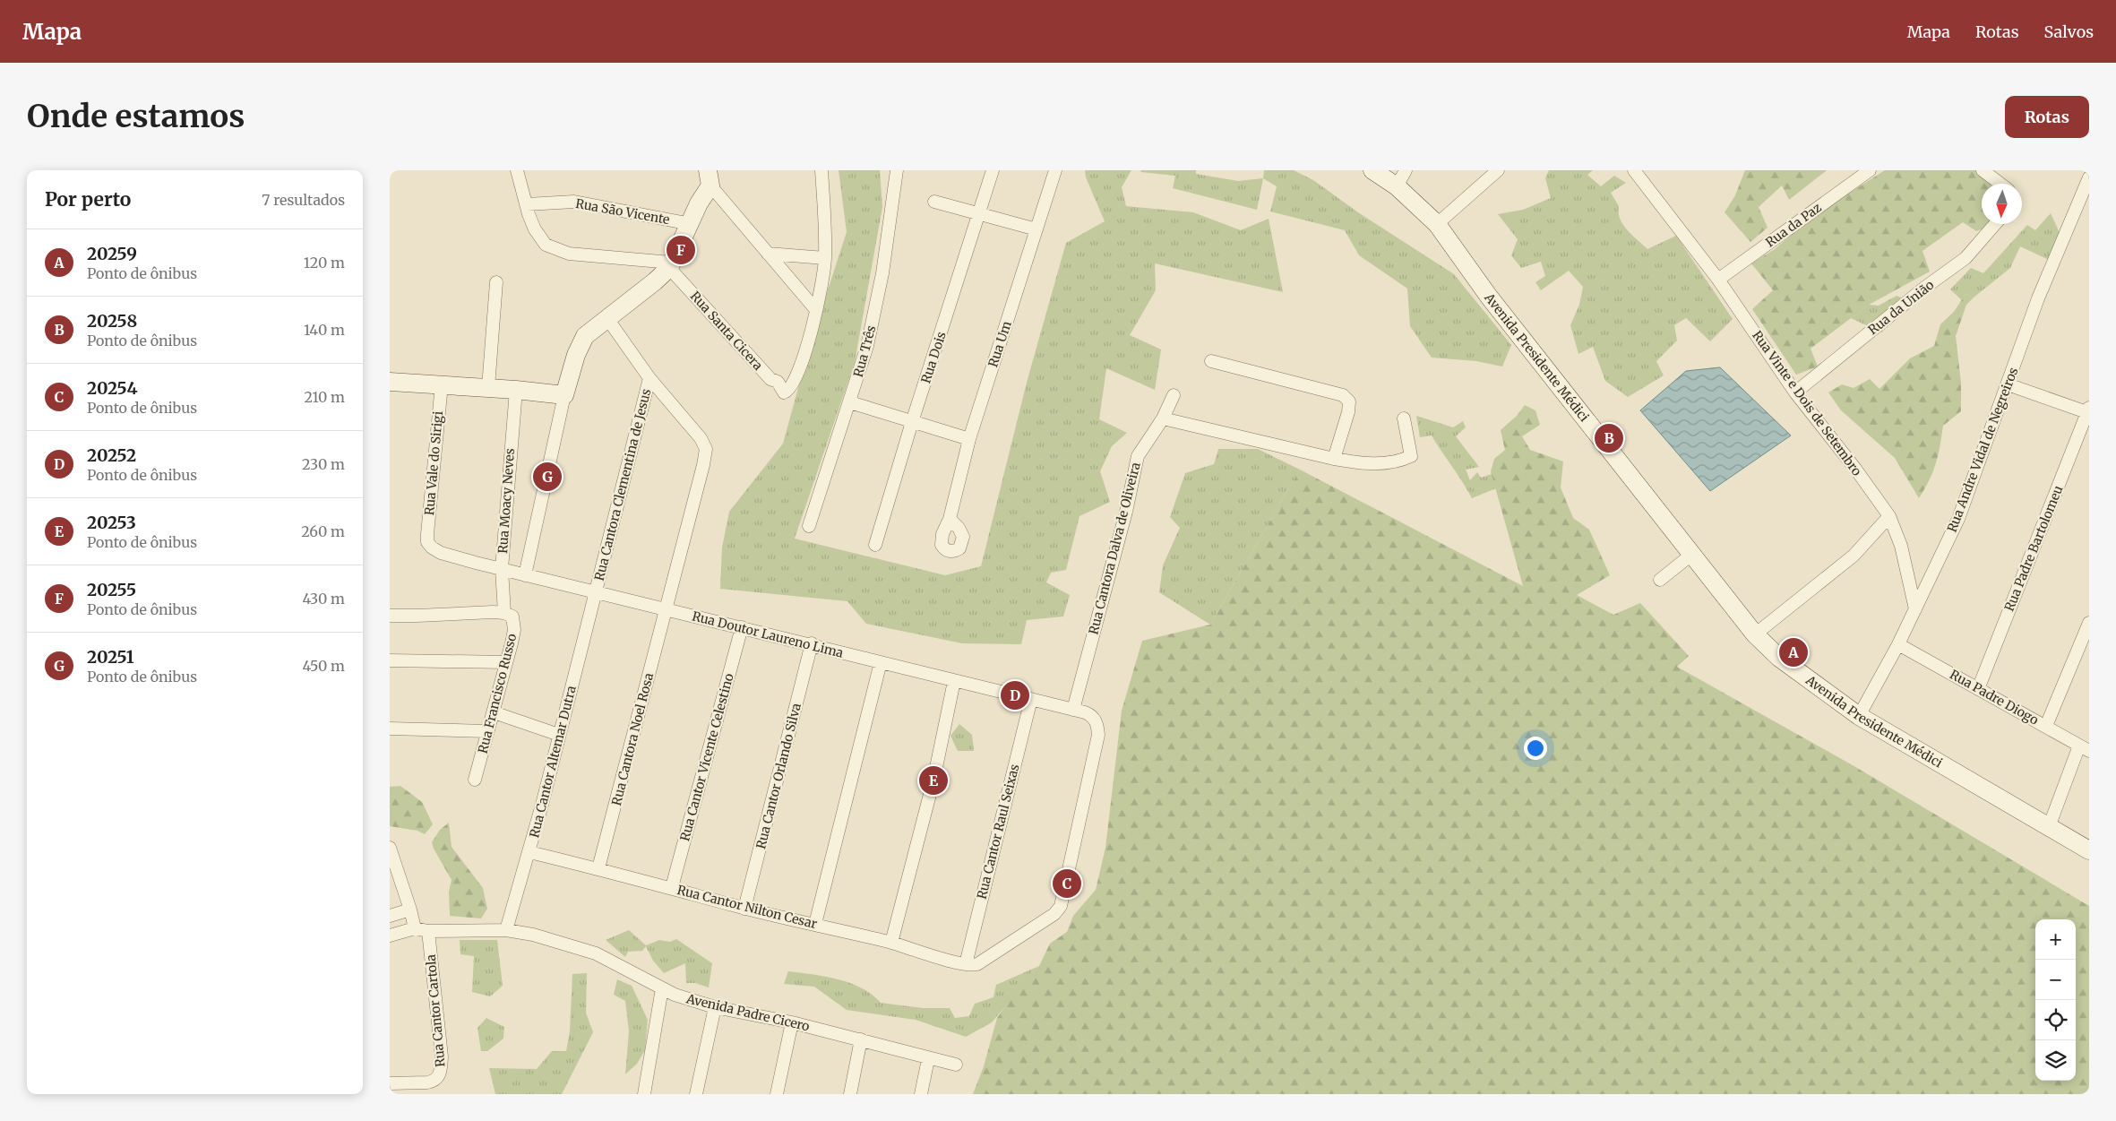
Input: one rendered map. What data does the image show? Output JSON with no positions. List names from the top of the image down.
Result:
{
  "streets": {
    "street": [
      "Rua São Vicente",
      "Rua da Paz",
      "Rua da União",
      "Rua Santa Cicera",
      "Rua Um",
      "Rua Três",
      "Rua Dois",
      "Avenida Presidente Médici",
      "Rua Vinte e Dois de Setembro",
      "Rua Andre Vidal de Negreiros",
      "Rua Vale do Sirigi",
      "Rua Cantora Clementina de Jesus",
      "Rua Moacy Neves",
      "Rua Cantora Dalva de Oliveira",
      "Rua Padre Bartolomeu",
      "Rua Doutor Laureno Lima",
      "Rua Francisco Russo",
      "Rua Padre Diogo",
      "Rua Cantora Noel Rosa",
      "Rua Cantor Vicente Celestino",
      "Rua Cantor Altemar Dutra",
      "Rua Cantor Orlando Silva",
      "Rua Cantor Raul Seixas",
      "Rua Cantor Nilton Cesar",
      "Rua Cantor Cartola",
      "Avenida Padre Cicero"
    ]
  },
  "crossings": [
    ["Rua da Paz", "Rua Vinte e Dois de Setembro"],
    ["Rua da União", "Rua Vinte e Dois de Setembro"],
    ["Avenida Presidente Médici", "Rua Andre Vidal de Negreiros"],
    ["Rua Vinte e Dois de Setembro", "Rua Andre Vidal de Negreiros"],
    ["Rua Andre Vidal de Negreiros", "Rua Padre Diogo"],
    ["Rua Vale do Sirigi", "Rua Doutor Laureno Lima"],
    ["Rua Cantora Clementina de Jesus", "Rua Doutor Laureno Lima"],
    ["Rua Cantora Clementina de Jesus", "Rua Cantora Noel Rosa"],
    ["Rua Cantora Clementina de Jesus", "Rua Cantor Altemar Dutra"],
    ["Rua Moacy Neves", "Rua Doutor Laureno Lima"],
    ["Rua Moacy Neves", "Rua Francisco Russo"],
    ["Rua Cantora Dalva de Oliveira", "Rua Doutor Laureno Lima"],
    ["Rua Padre Bartolomeu", "Rua Padre Diogo"],
    ["Rua Doutor Laureno Lima", "Rua Cantora Noel Rosa"],
    ["Rua Doutor Laureno Lima", "Rua Cantor Vicente Celestino"],
    ["Rua Doutor Laureno Lima", "Rua Cantor Altemar Dutra"],
    ["Rua Doutor Laureno Lima", "Rua Cantor Orlando Silva"],
    ["Rua Doutor Laureno Lima", "Rua Cantor Raul Seixas"],
    ["Rua Doutor Laureno Lima", "Rua Cantor Nilton Cesar"],
    ["Rua Cantora Noel Rosa", "Rua Cantor Nilton Cesar"],
    ["Rua Cantor Vicente Celestino", "Rua Cantor Nilton Cesar"],
    ["Rua Cantor Altemar Dutra", "Rua Cantor Nilton Cesar"],
    ["Rua Cantor Altemar Dutra", "Avenida Padre Cicero"],
    ["Rua Cantor Orlando Silva", "Rua Cantor Nilton Cesar"],
    ["Rua Cantor Raul Seixas", "Rua Cantor Nilton Cesar"],
    ["Rua Cantor Cartola", "Avenida Padre Cicero"]
  ],
  "north": "bottom",
  "page": {
    "header": "Mapa",
    "nav": ["Mapa", "Rotas", "Salvos"],
    "buttons": "Rotas",
    "title": "Onde estamos",
    "heading": ["Por perto", "7 resultados"],
    "list": [
      {
        "mark": "A",
        "name": "20259",
        "note": "Ponto de ônibus",
        "value": "120 m"
      },
      {
        "mark": "B",
        "name": "20258",
        "note": "Ponto de ônibus",
        "value": "140 m"
      },
      {
        "mark": "C",
        "name": "20254",
        "note": "Ponto de ônibus",
        "value": "210 m"
      },
      {
        "mark": "D",
        "name": "20252",
        "note": "Ponto de ônibus",
        "value": "230 m"
      },
      {
        "mark": "E",
        "name": "20253",
        "note": "Ponto de ônibus",
        "value": "260 m"
      },
      {
        "mark": "F",
        "name": "20255",
        "note": "Ponto de ônibus",
        "value": "430 m"
      },
      {
        "mark": "G",
        "name": "20251",
        "note": "Ponto de ônibus",
        "value": "450 m"
      }
    ],
    "pins": [
      "F",
      "B",
      "G",
      "A",
      "D",
      "E",
      "C"
    ],
    "map_buttons": ["+", "−"]
  }
}
